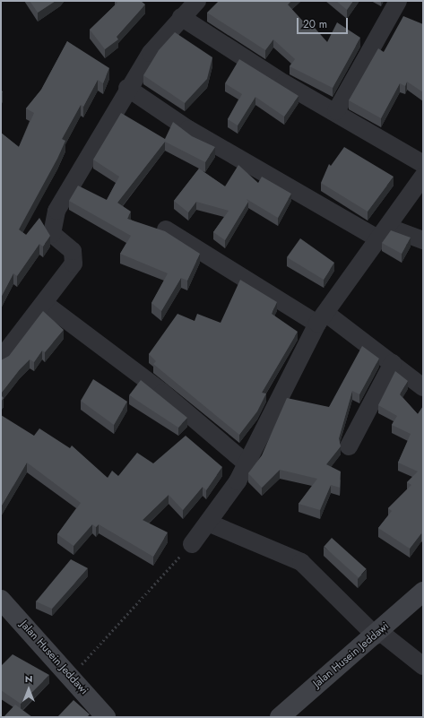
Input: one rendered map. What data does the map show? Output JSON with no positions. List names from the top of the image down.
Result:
{
  "streets": {
    "street": ["Jalan Husein Jeddawi"]
  },
  "scale_bar": "20 m",
  "north": "top"
}
